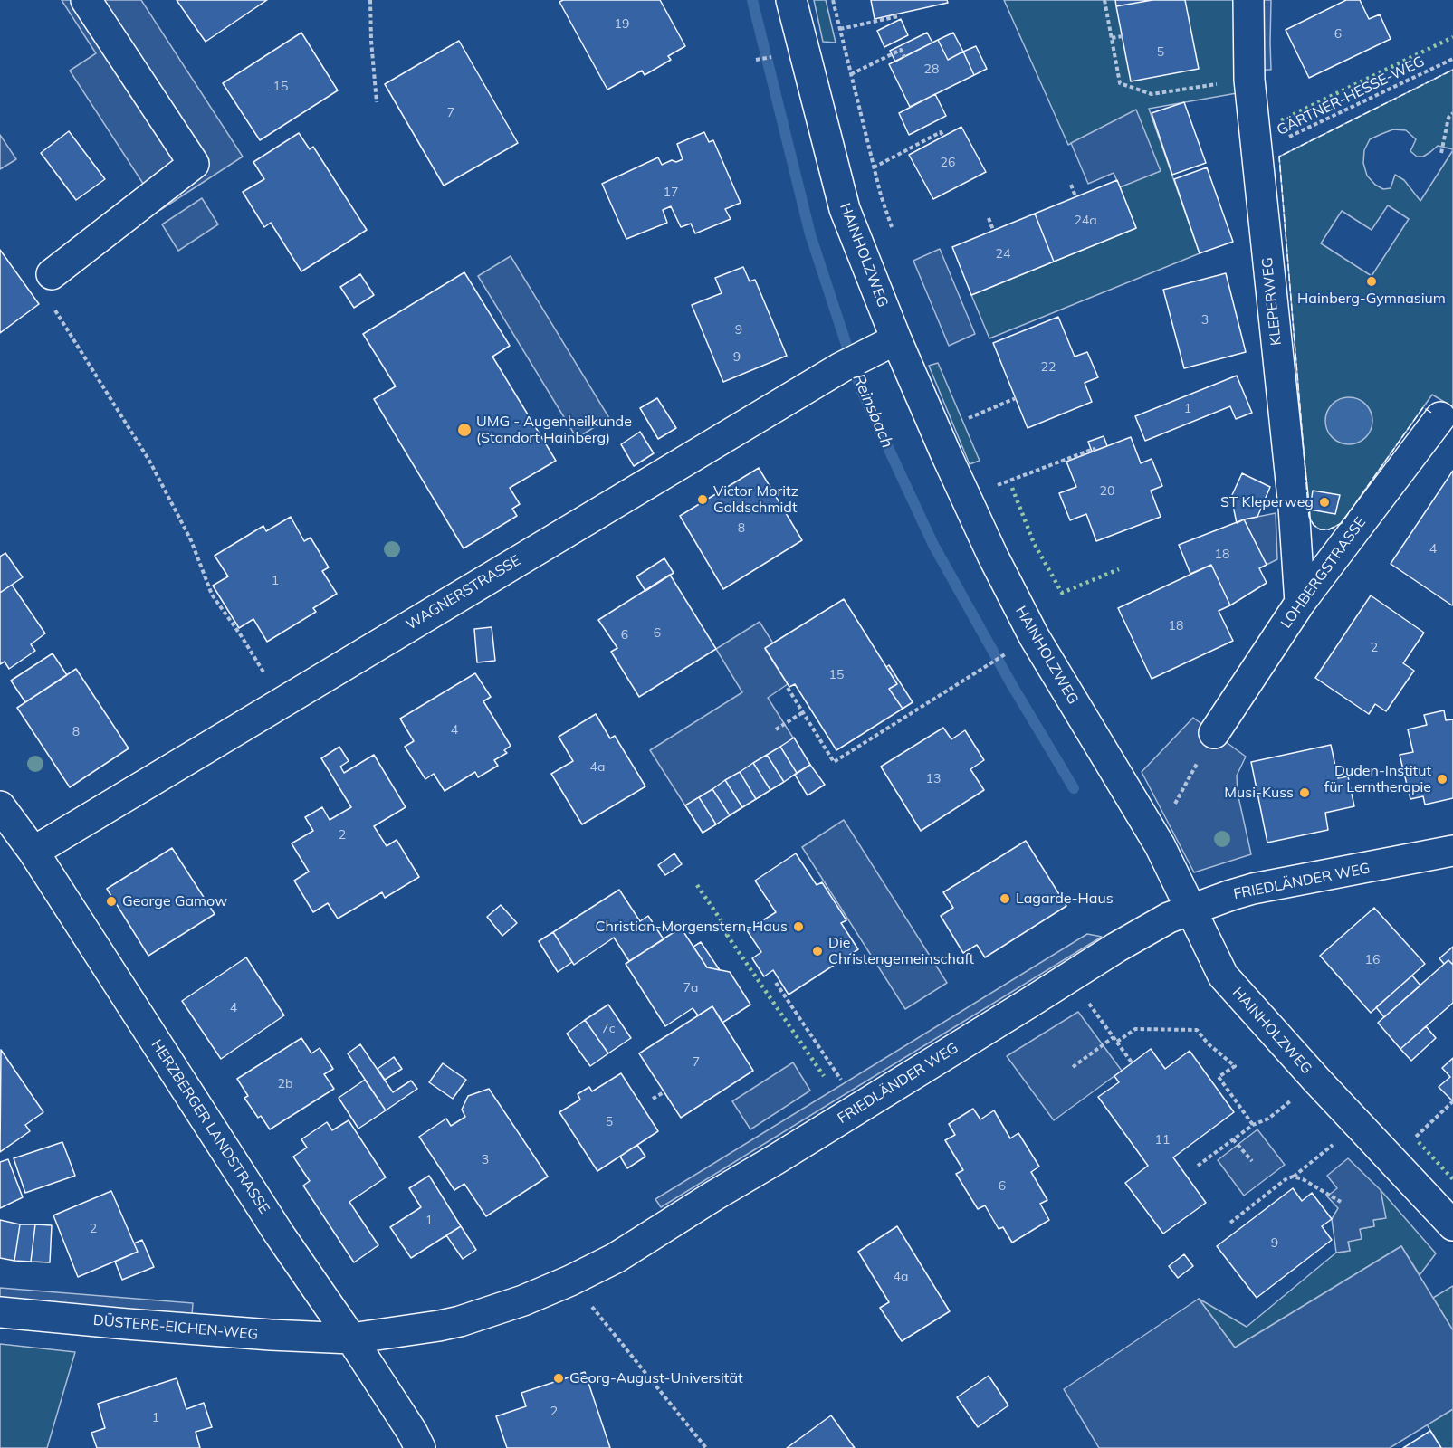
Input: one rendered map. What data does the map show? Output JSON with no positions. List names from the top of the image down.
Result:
{
  "streets": {
    "street": [
      "HAINHOLZWEG",
      "KLEPERWEG",
      "LOHBERGSTRASSE",
      "WAGNERSTRASSE",
      "FRIEDLÄNDER WEG",
      "HERZBERGER LANDSTRASSE",
      "DÜSTERE-EICHEN-WEG"
    ],
    "path": ["GÄRTNER-HESSE-WEG"]
  },
  "crossings": [
    ["GÄRTNER-HESSE-WEG", "KLEPERWEG"],
    ["HAINHOLZWEG", "WAGNERSTRASSE"],
    ["HAINHOLZWEG", "FRIEDLÄNDER WEG"],
    ["KLEPERWEG", "LOHBERGSTRASSE"],
    ["WAGNERSTRASSE", "HERZBERGER LANDSTRASSE"],
    ["FRIEDLÄNDER WEG", "HERZBERGER LANDSTRASSE"],
    ["FRIEDLÄNDER WEG", "DÜSTERE-EICHEN-WEG"],
    ["HERZBERGER LANDSTRASSE", "DÜSTERE-EICHEN-WEG"]
  ],
  "water": ["Reinsbach"],
  "places": [
    "Hainberg-Gymnasium",
    "UMG - Augenheilkunde (Standort Hainberg)",
    "Victor Moritz Goldschmidt",
    "ST Kleperweg",
    "Duden-Institut für Lerntherapie",
    "Musi-Kuss",
    "Lagarde-Haus",
    "George Gamow",
    "Christian-Morgenstern-Haus",
    "Die Christengemeinschaft",
    "Georg-August-Universität"
  ],
  "house_numbers": [
    "19",
    "6",
    "5",
    "28",
    "15",
    "7",
    "26",
    "17",
    "24a",
    "24",
    "3",
    "9",
    "9",
    "22",
    "1",
    "20",
    "8",
    "4",
    "18",
    "1",
    "18",
    "6",
    "6",
    "2",
    "15",
    "4",
    "8",
    "4a",
    "13",
    "2",
    "16",
    "7a",
    "4",
    "7c",
    "7",
    "2b",
    "5",
    "11",
    "3",
    "6",
    "1",
    "2",
    "9",
    "4a",
    "2",
    "1"
  ]
}
